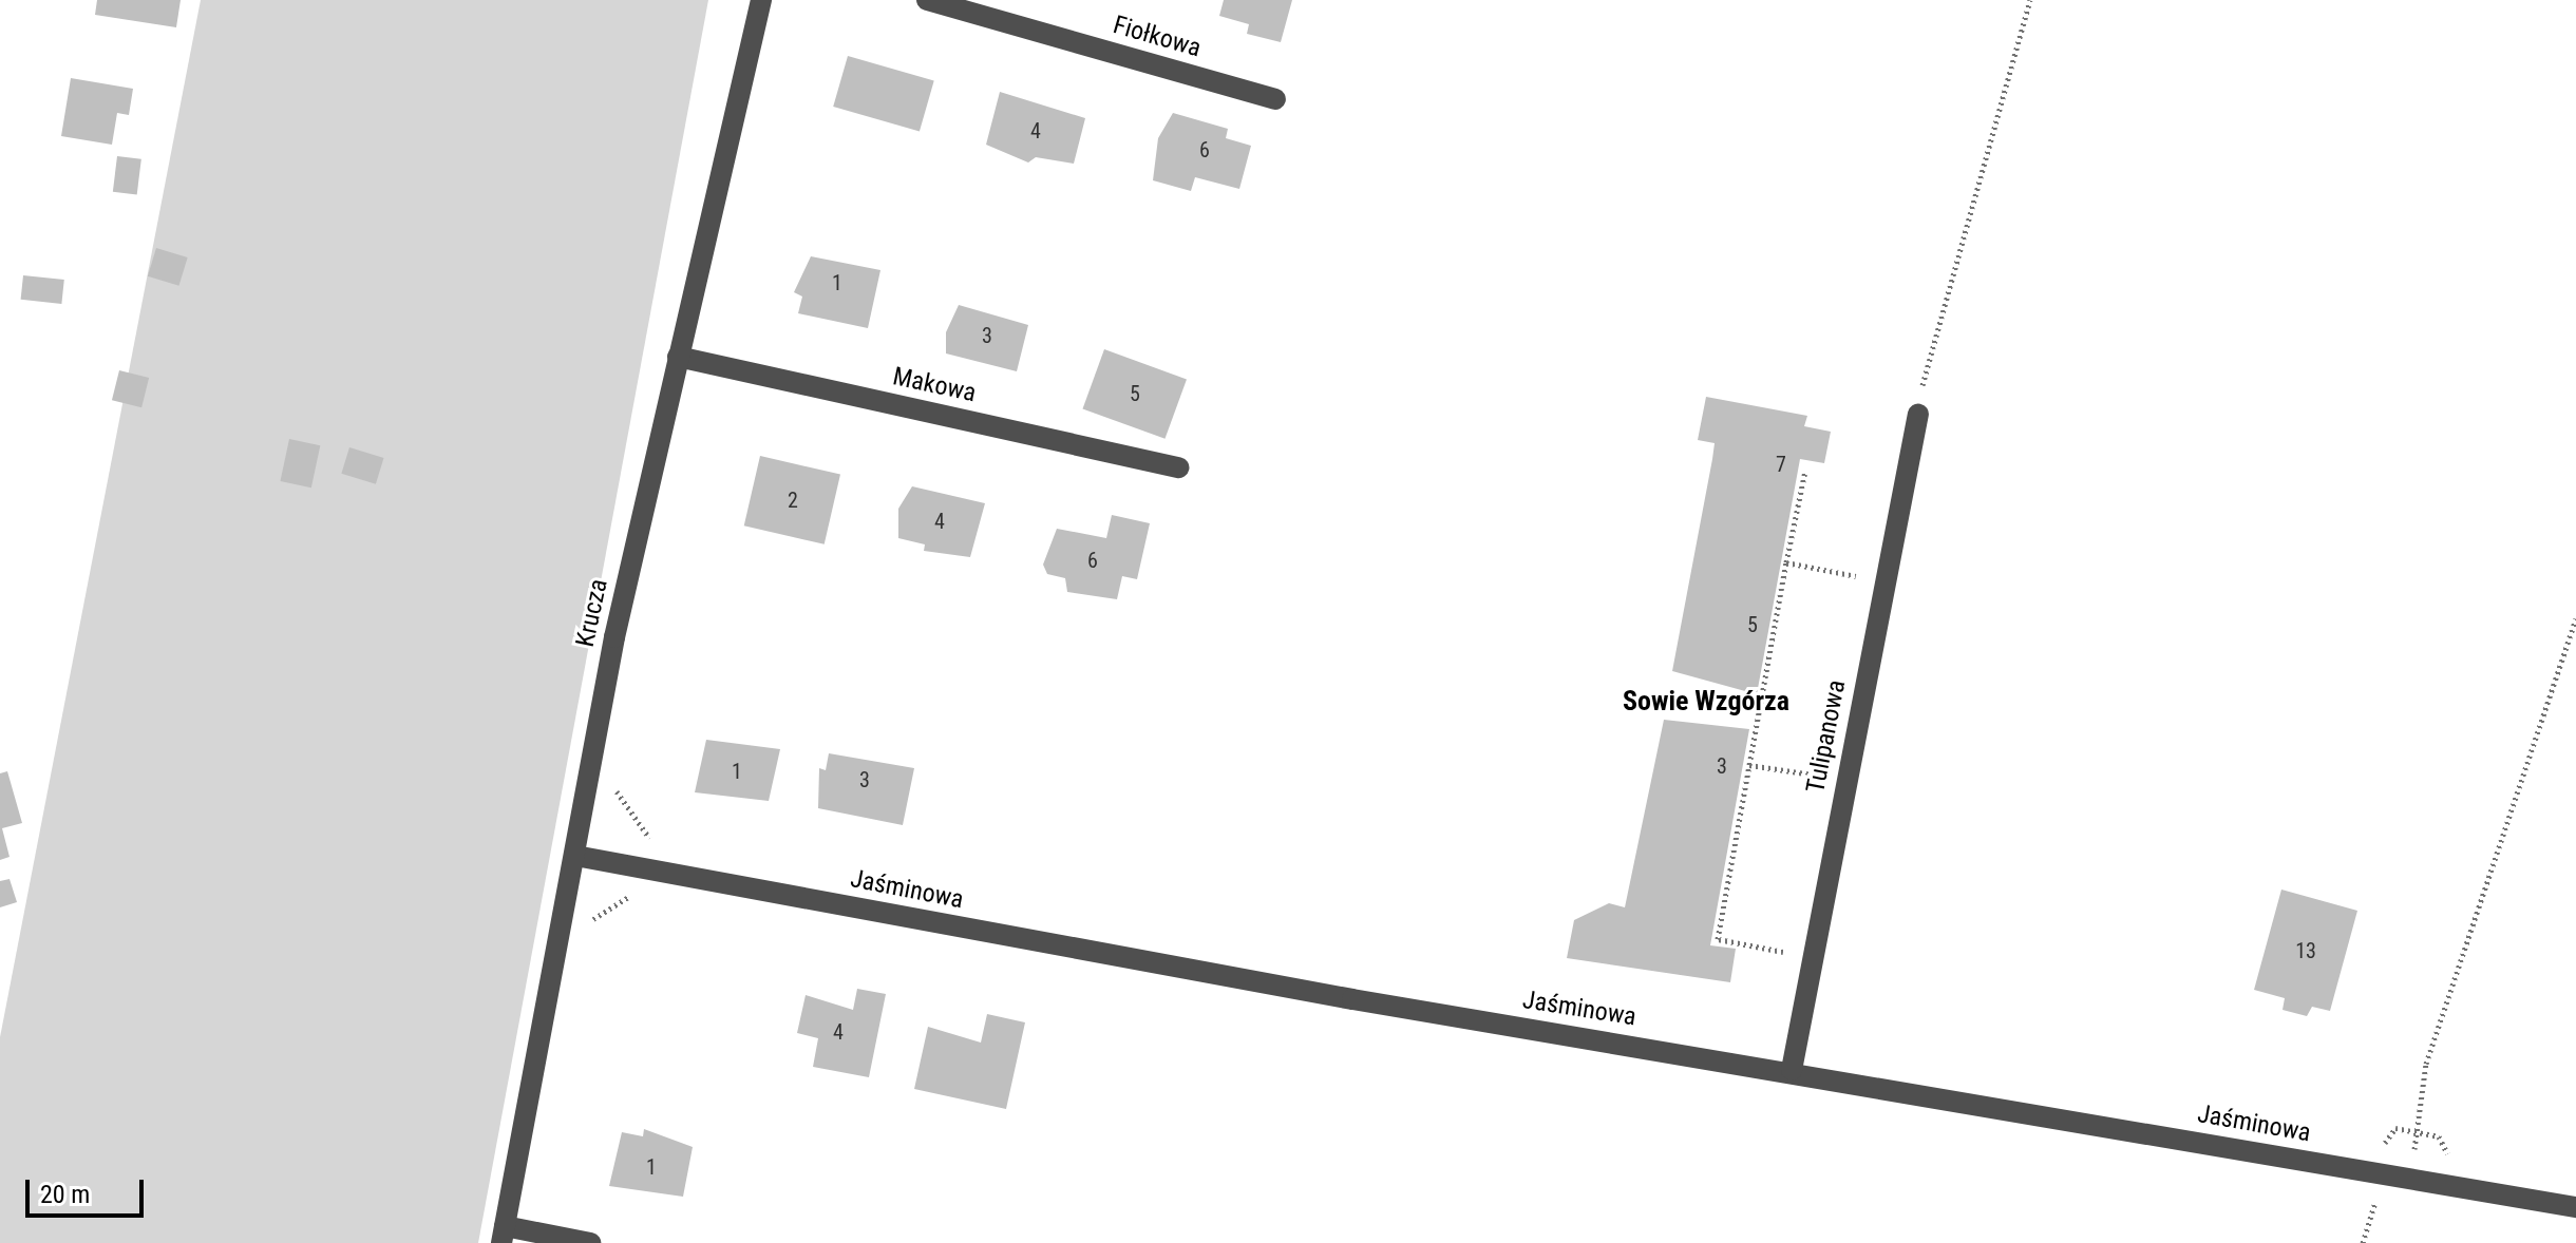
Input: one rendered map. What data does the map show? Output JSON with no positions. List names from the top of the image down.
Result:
{
  "streets": {
    "street": [
      "Fiołkowa",
      "Makowa",
      "Krucza",
      "Tulipanowa",
      "Jaśminowa"
    ]
  },
  "crossings": [
    ["Makowa", "Krucza"],
    ["Krucza", "Jaśminowa"],
    ["Tulipanowa", "Jaśminowa"]
  ],
  "districts": ["Sowie Wzgórza"],
  "house_numbers": [
    "4",
    "6",
    "1",
    "3",
    "5",
    "7",
    "2",
    "4",
    "6",
    "5",
    "3",
    "1",
    "3",
    "13",
    "4",
    "1"
  ],
  "scale_bar": "20 m"
}
